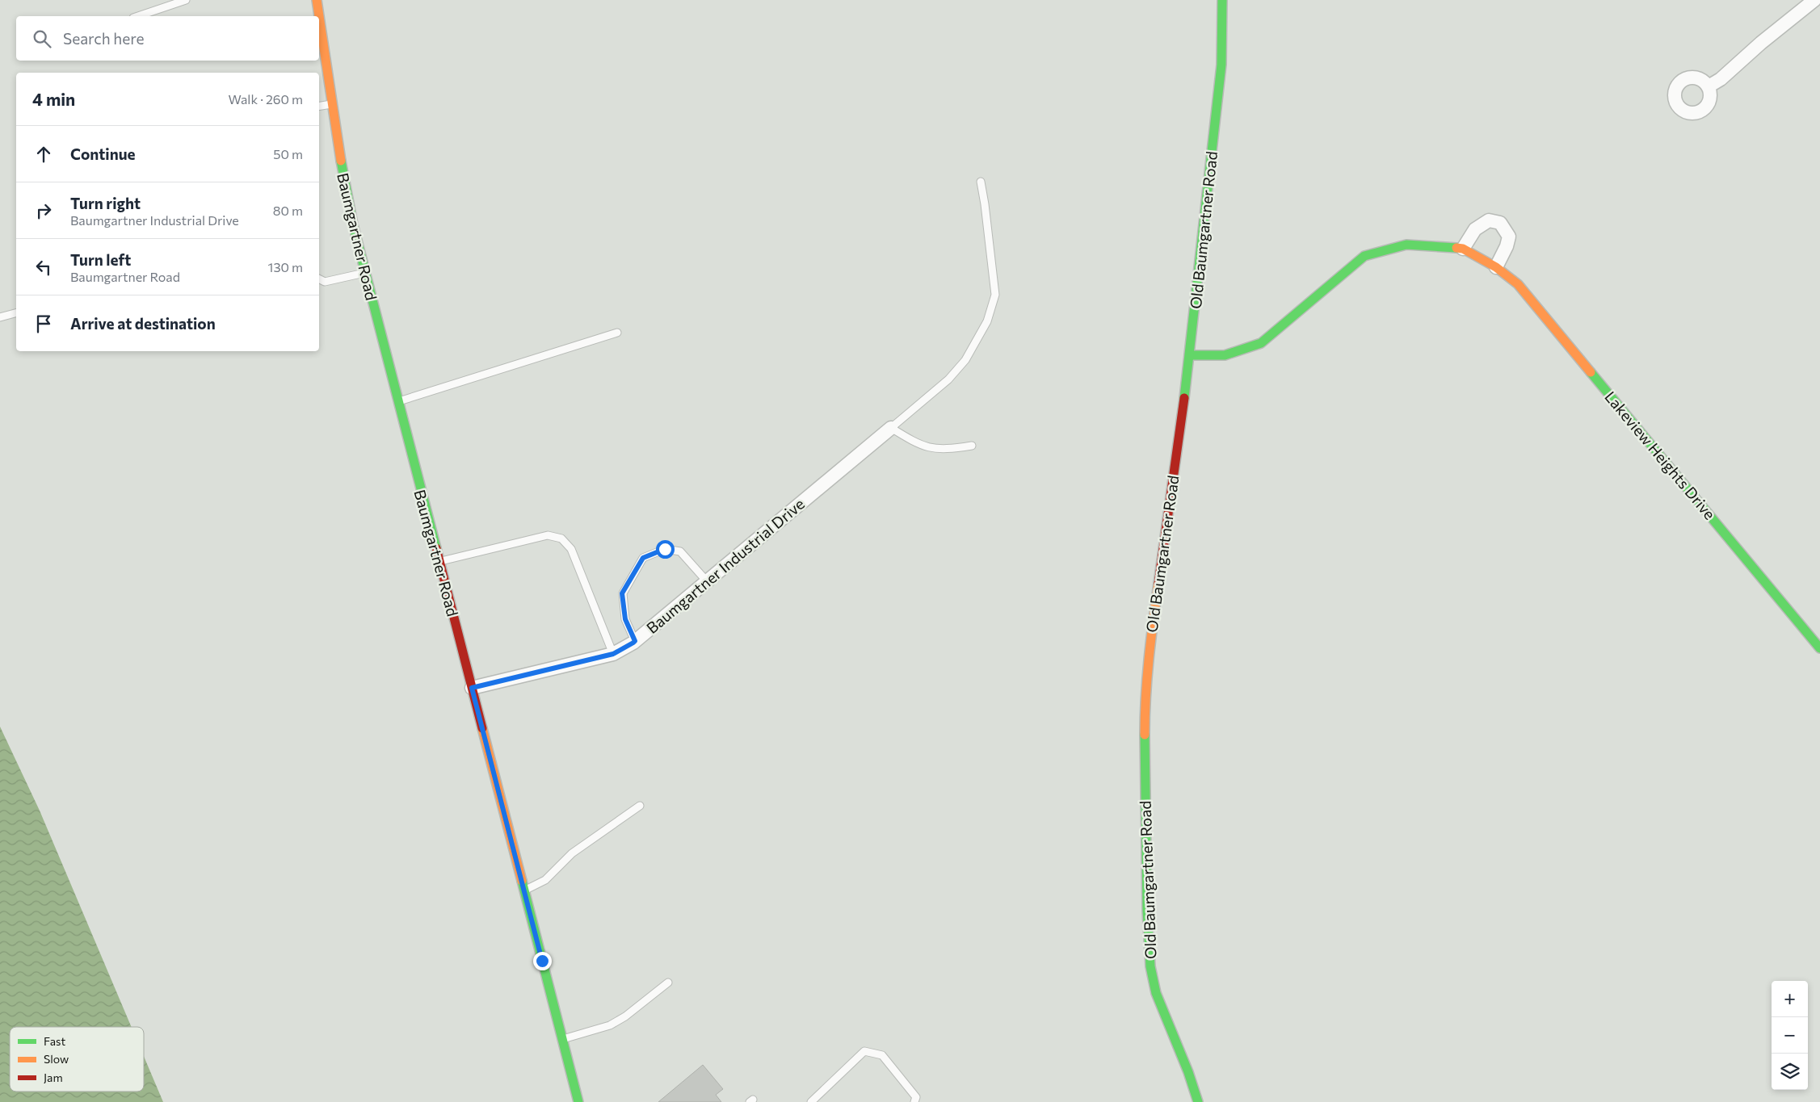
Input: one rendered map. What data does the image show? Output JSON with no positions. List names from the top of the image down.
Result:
{
  "streets": {
    "street": [
      "Old Baumgartner Road",
      "Baumgartner Road",
      "Lakeview Heights Drive",
      "Baumgartner Industrial Drive"
    ]
  },
  "crossings": [
    ["Old Baumgartner Road", "Lakeview Heights Drive"],
    ["Baumgartner Road", "Baumgartner Industrial Drive"]
  ],
  "legend": ["Fast", "Slow", "Jam"],
  "page": {
    "search": "Search here",
    "heading": ["4 min", "Walk · 260 m"],
    "list": [
      ["Continue", "50 m"],
      ["Turn right", "Baumgartner Industrial Drive", "80 m"],
      ["Turn left", "Baumgartner Road", "130 m"],
      "Arrive at destination"
    ],
    "map_buttons": ["+", "−"]
  }
}
